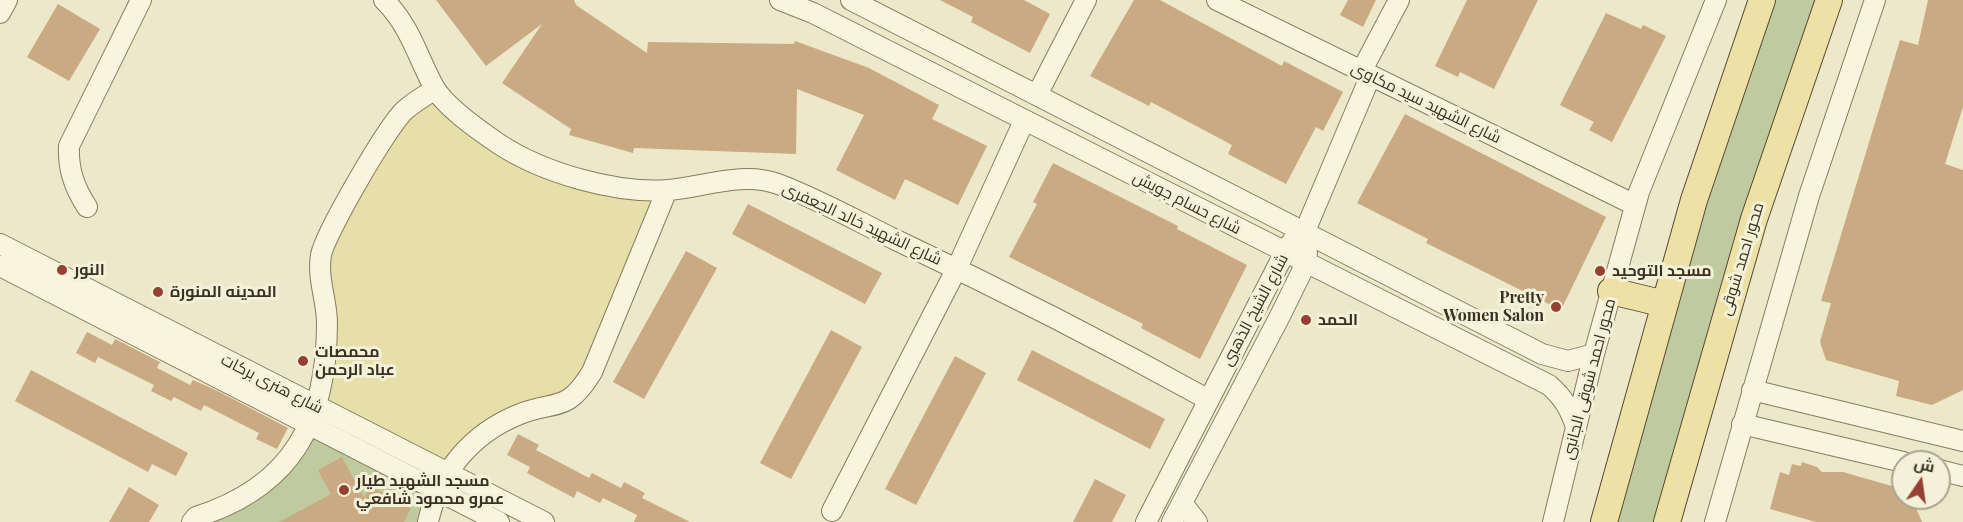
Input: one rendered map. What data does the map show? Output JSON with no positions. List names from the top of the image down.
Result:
{
  "streets": {
    "main road": ["محور احمد شوقى"],
    "street": [
      "شارع الشهيد سيد مكاوى",
      "شارع حسام جويش",
      "شارع الشهيد خالد الجعفرى",
      "شارع الشيخ الذهبى",
      "محور احمد شوقى الجانبى",
      "شارع هنرى بركات"
    ]
  },
  "crossings": [
    ["شارع الشهيد سيد مكاوى", "محور احمد شوقى الجانبى"],
    ["شارع حسام جويش", "شارع الشيخ الذهبى"],
    ["شارع حسام جويش", "محور احمد شوقى الجانبى"],
    ["شارع الشهيد خالد الجعفرى", "شارع الشيخ الذهبى"]
  ],
  "places": [
    "النور",
    "مسجد التوحيد",
    "المدينه المنورة",
    "Pretty Women Salon",
    "الحمد",
    "محمصات عباد الرحمن",
    "مسجد الشهيد طيار عمرو محمود شافعي"
  ],
  "north": "top"
}
